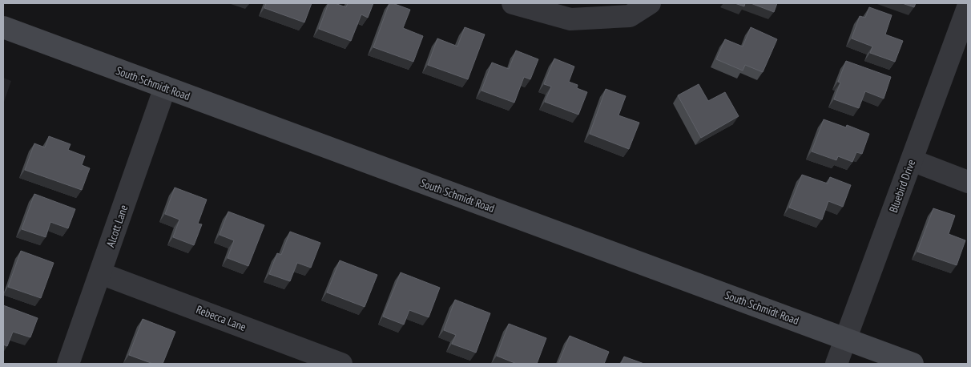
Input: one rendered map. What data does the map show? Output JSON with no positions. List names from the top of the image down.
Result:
{
  "streets": {
    "street": [
      "South Schmidt Road",
      "Bluebird Drive",
      "Alcott Lane",
      "Rebecca Lane"
    ]
  },
  "crossings": [
    ["South Schmidt Road", "Bluebird Drive"],
    ["South Schmidt Road", "Alcott Lane"],
    ["Alcott Lane", "Rebecca Lane"]
  ]
}
